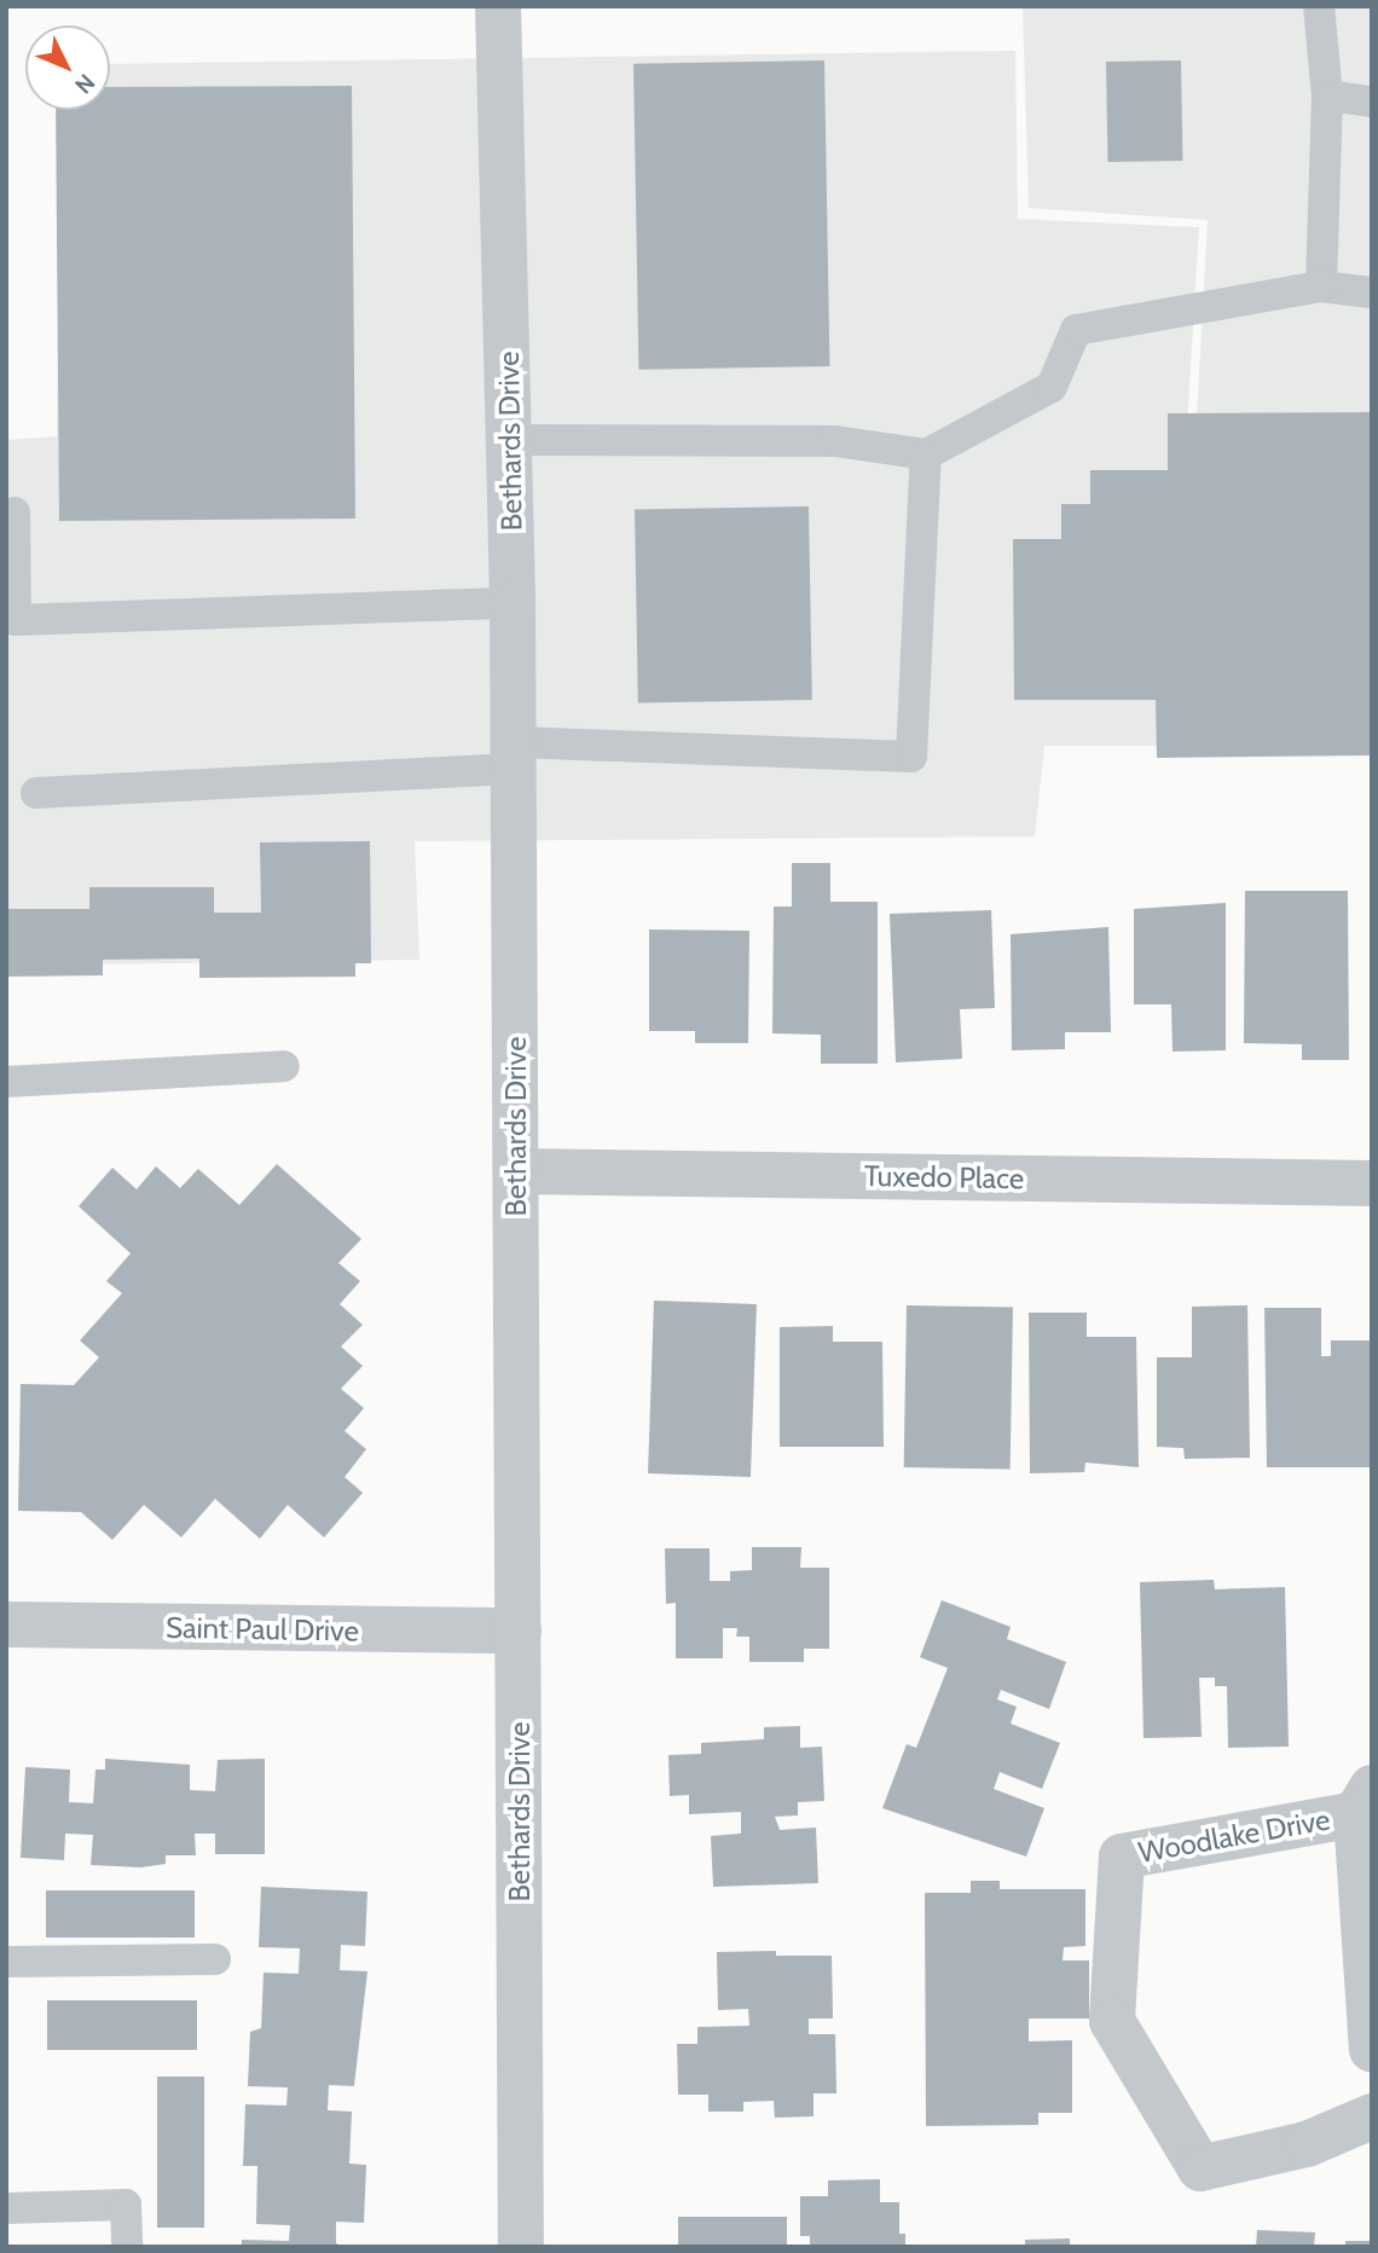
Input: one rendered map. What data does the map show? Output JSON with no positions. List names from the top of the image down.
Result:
{
  "streets": {
    "street": [
      "Bethards Drive",
      "Tuxedo Place",
      "Saint Paul Drive",
      "Woodlake Drive"
    ]
  },
  "crossings": [
    ["Bethards Drive", "Tuxedo Place"],
    ["Bethards Drive", "Saint Paul Drive"]
  ],
  "north": "bottom right"
}
